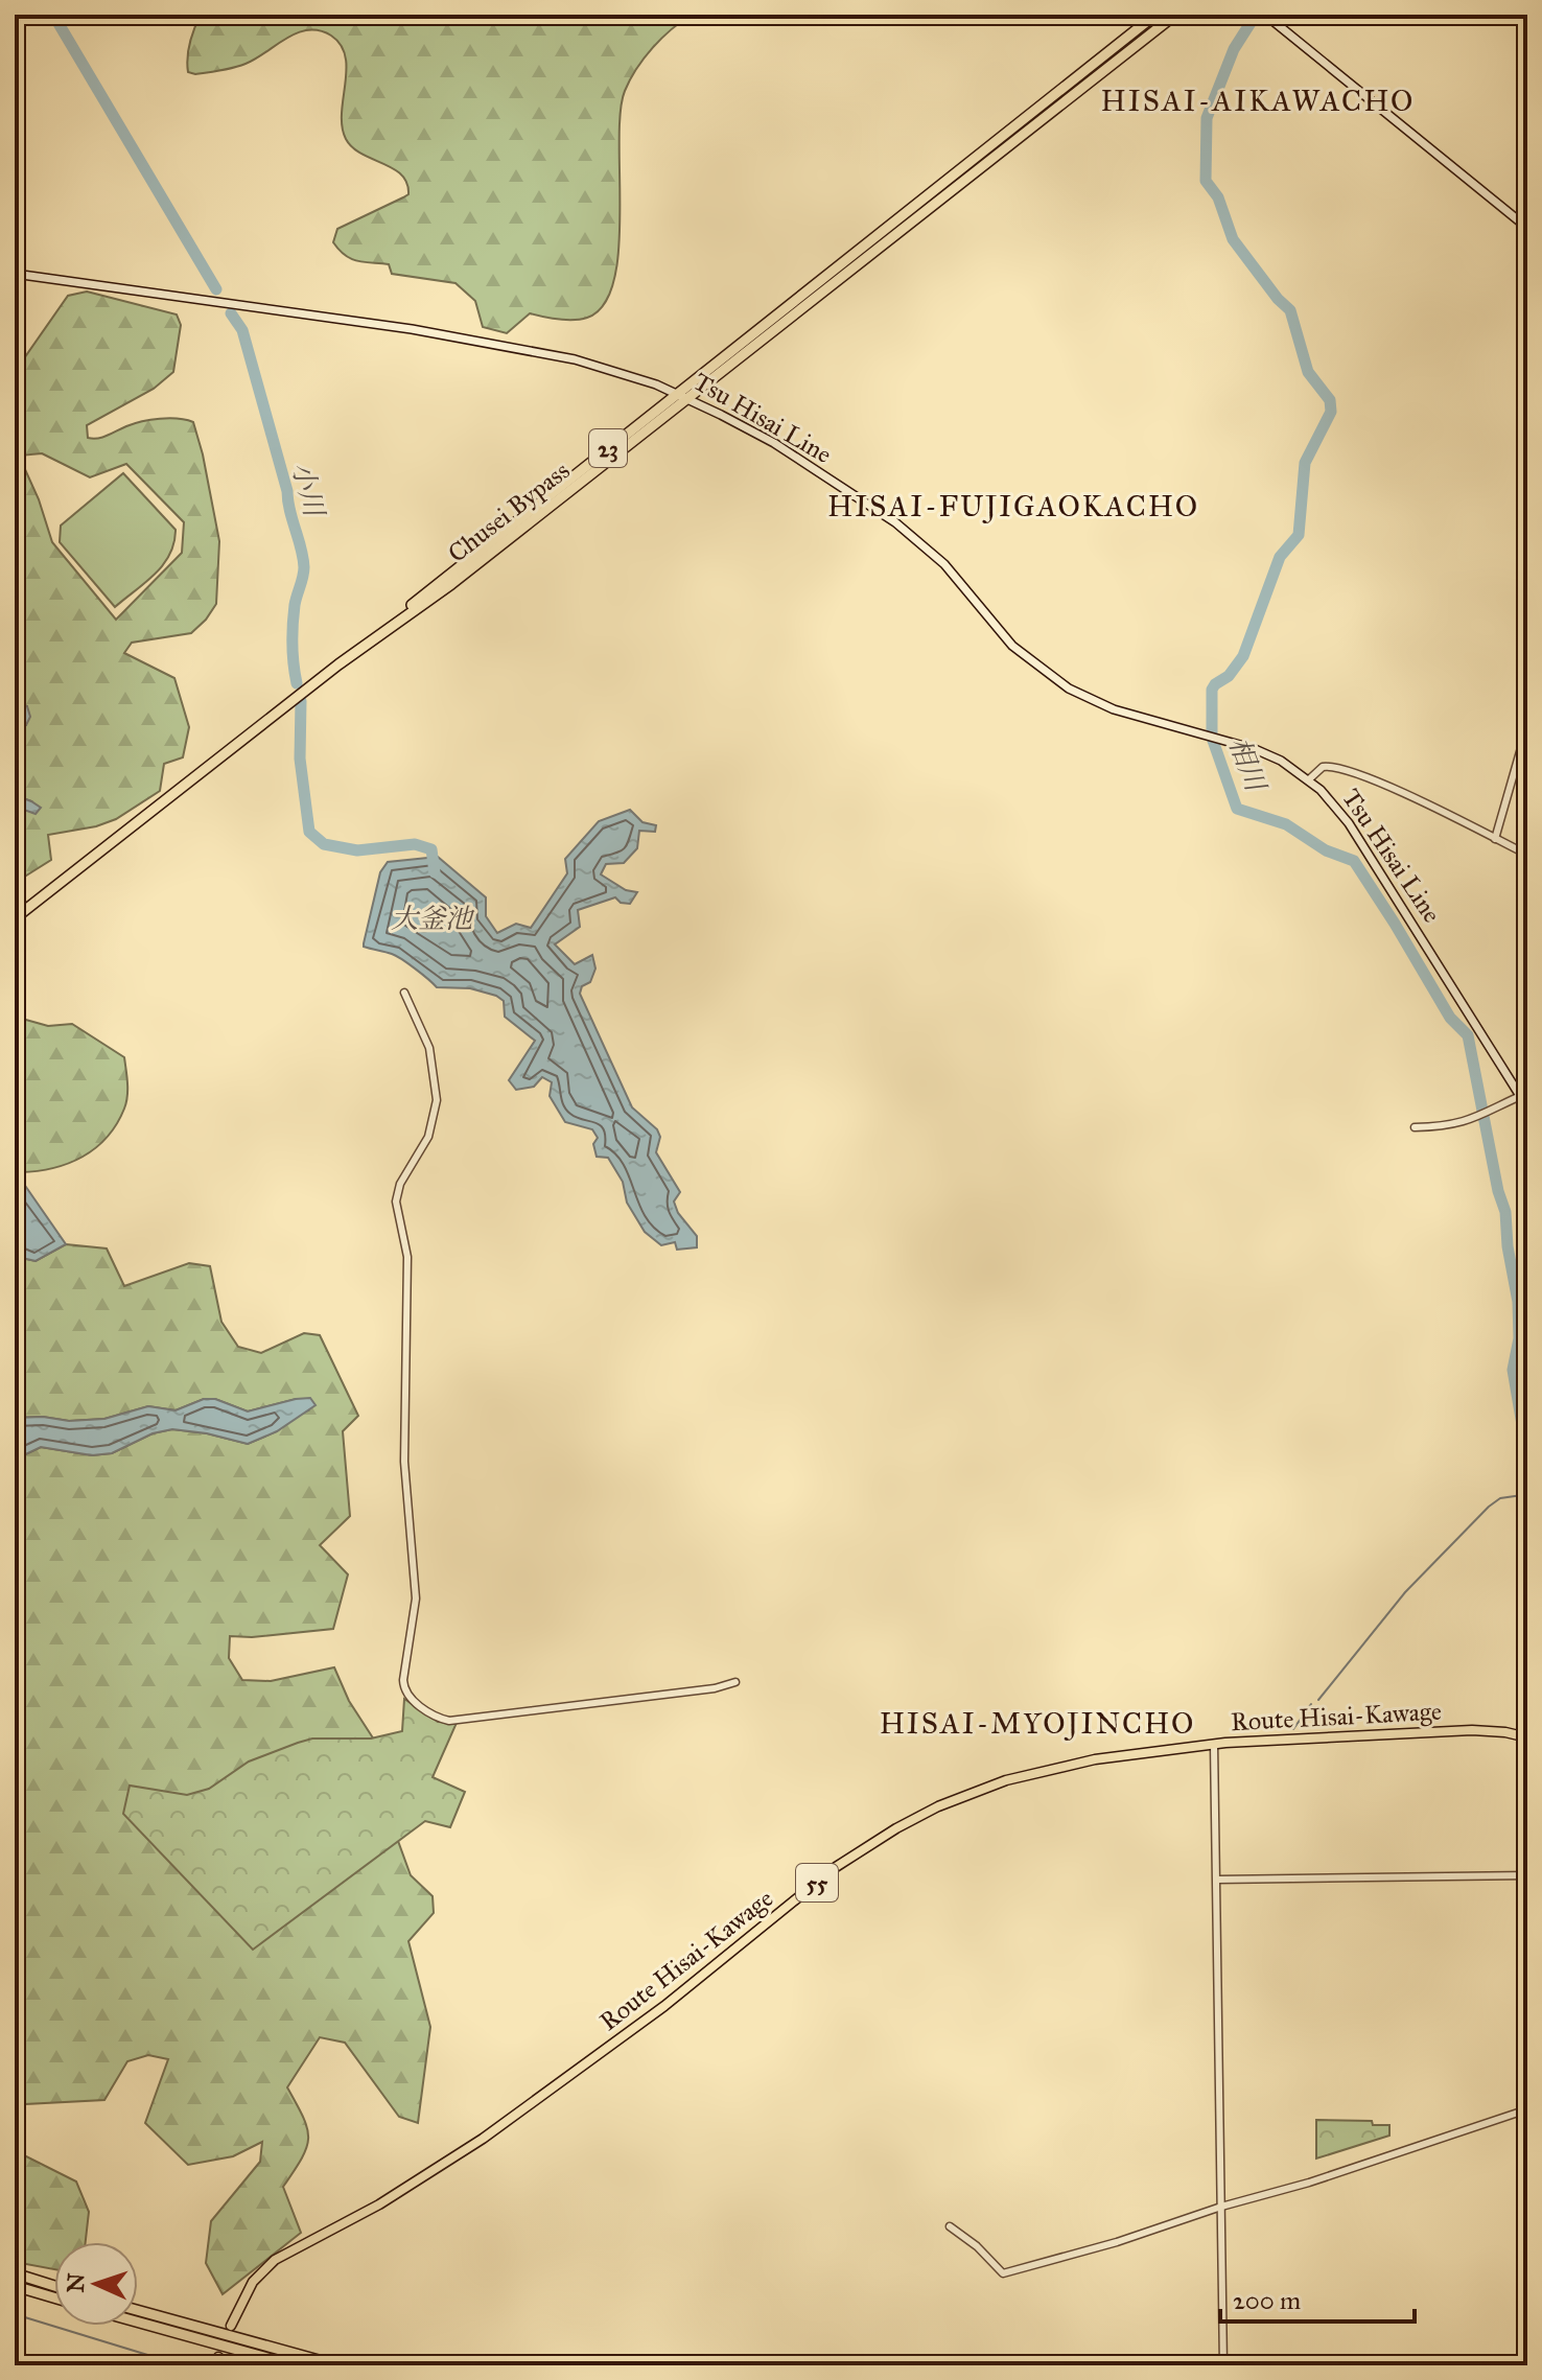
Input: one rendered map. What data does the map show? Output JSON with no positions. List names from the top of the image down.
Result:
{
  "streets": {
    "highway": ["23", "Chusei Bypass"],
    "main road": ["Tsu Hisai Line", "Route Hisai-Kawage", "55"]
  },
  "crossings": [
    ["Tsu Hisai Line", "Chusei Bypass"]
  ],
  "districts": ["HISAI-AIKAWACHO", "HISAI-FUJIGAOKACHO", "HISAI-MYOJINCHO"],
  "water": ["小川", "相川", "大釜池"],
  "scale_bar": "200 m",
  "north": "left"
}
